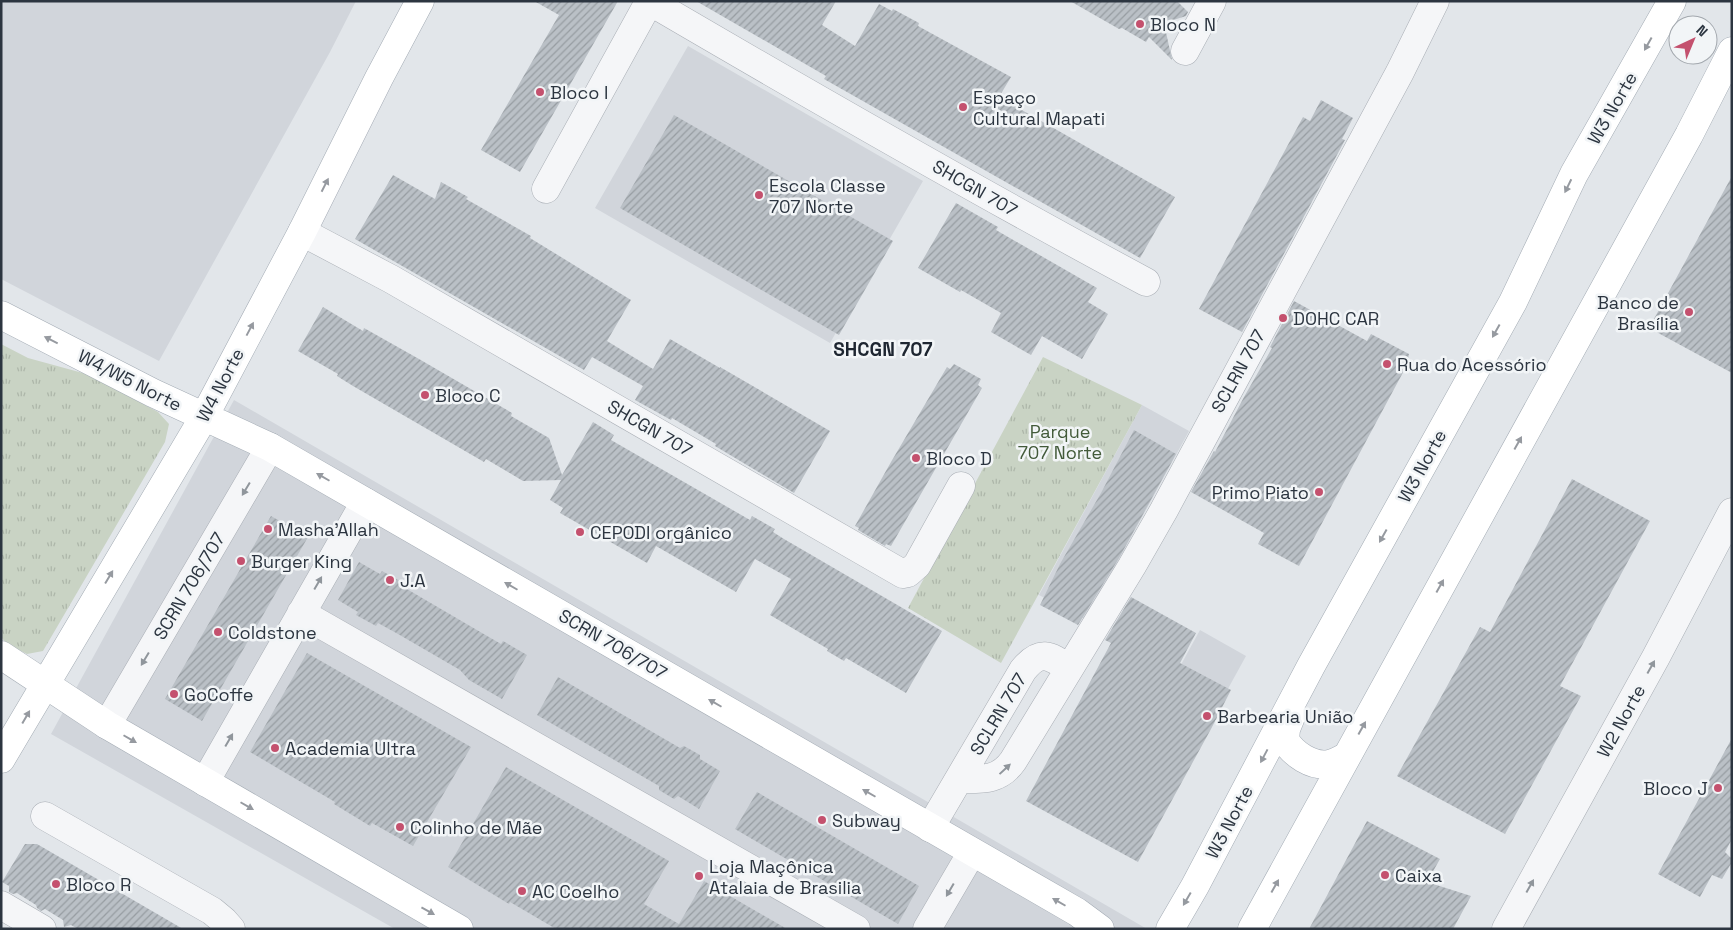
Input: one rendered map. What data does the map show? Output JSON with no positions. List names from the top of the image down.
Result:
{
  "streets": {
    "main road": [
      "W3 Norte",
      "W4/W5 Norte",
      "W4 Norte",
      "SCRN 706/707"
    ],
    "street": ["SHCGN 707", "SCLRN 707", "W2 Norte"]
  },
  "crossings": [
    ["SHCGN 707", "W4 Norte"],
    ["SCLRN 707", "SCRN 706/707"],
    ["W4/W5 Norte", "W4 Norte"],
    ["W4/W5 Norte", "SCRN 706/707"]
  ],
  "one_way": ["W4/W5 Norte", "W4 Norte", "W2 Norte"],
  "districts": ["SHCGN 707"],
  "parks": ["Parque 707 Norte"],
  "places": [
    "Bloco N",
    "Bloco I",
    "Espaço Cultural Mapati",
    "Escola Classe 707 Norte",
    "Banco de Brasília",
    "DOHC CAR",
    "Rua do Acessório",
    "Bloco C",
    "Bloco D",
    "Primo Piato",
    "Masha'Allah",
    "CEPODI orgânico",
    "Burger King",
    "J.A",
    "Coldstone",
    "GoCoffe",
    "Barbearia União",
    "Academia Ultra",
    "Bloco J",
    "Subway",
    "Colinho de Mãe",
    "Caixa",
    "Loja Maçônica Atalaia de Brasilia",
    "Bloco R",
    "AC Coelho"
  ],
  "north": "top right"
}
